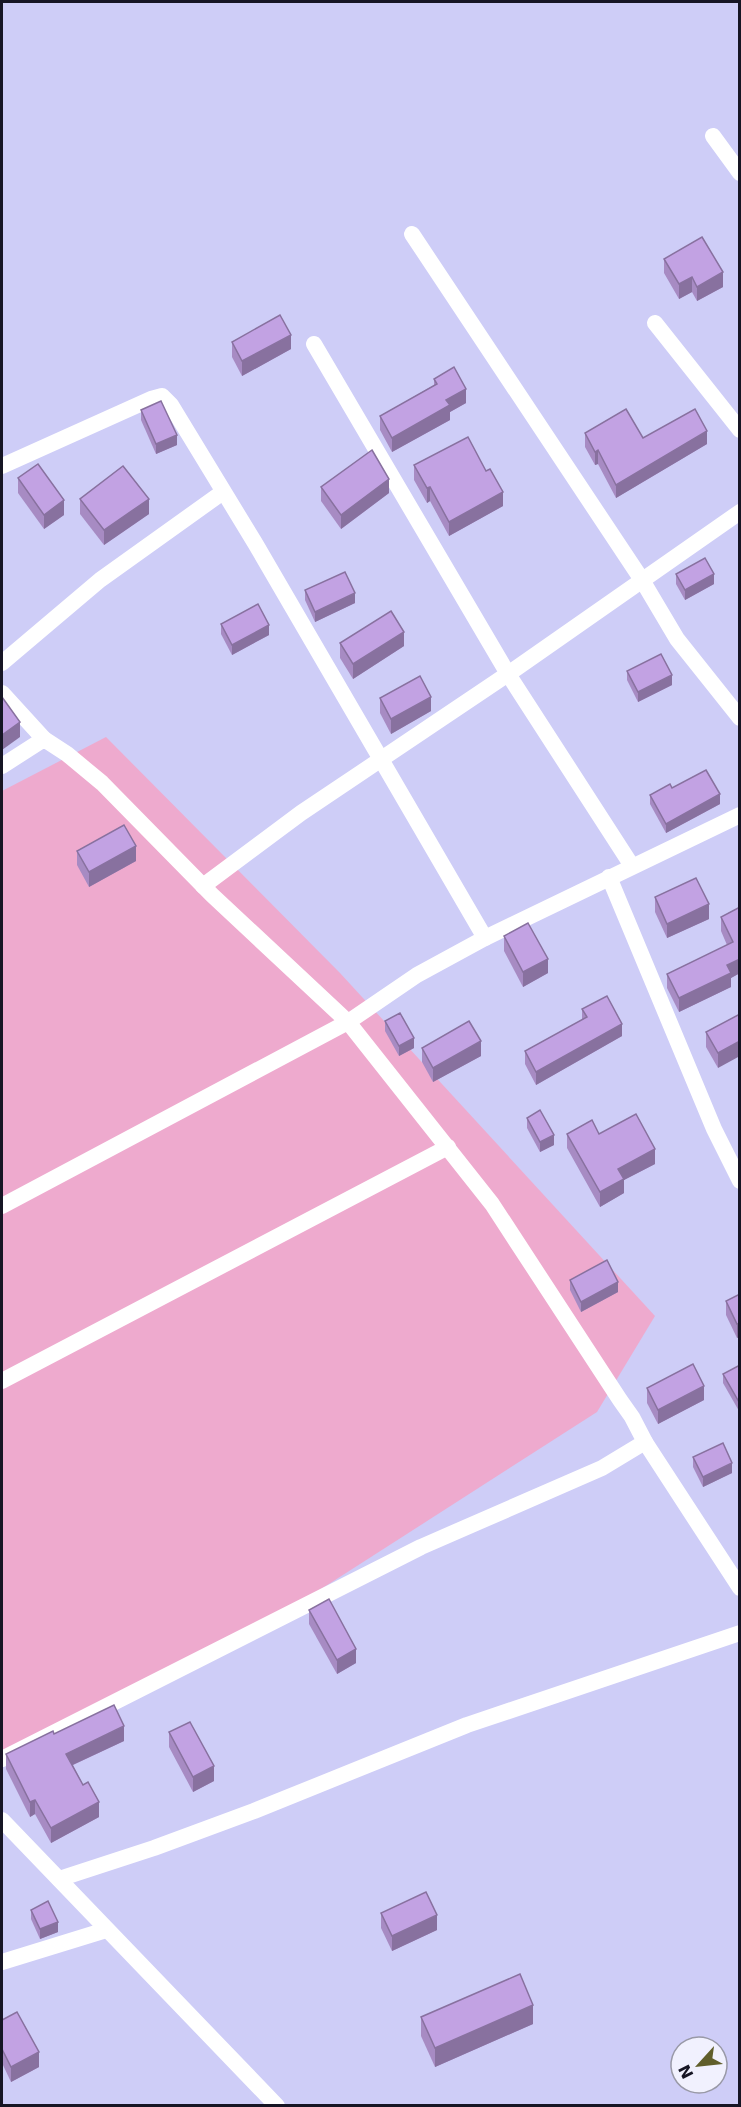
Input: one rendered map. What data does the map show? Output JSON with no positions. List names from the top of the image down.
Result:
{
  "north": "bottom left"
}
